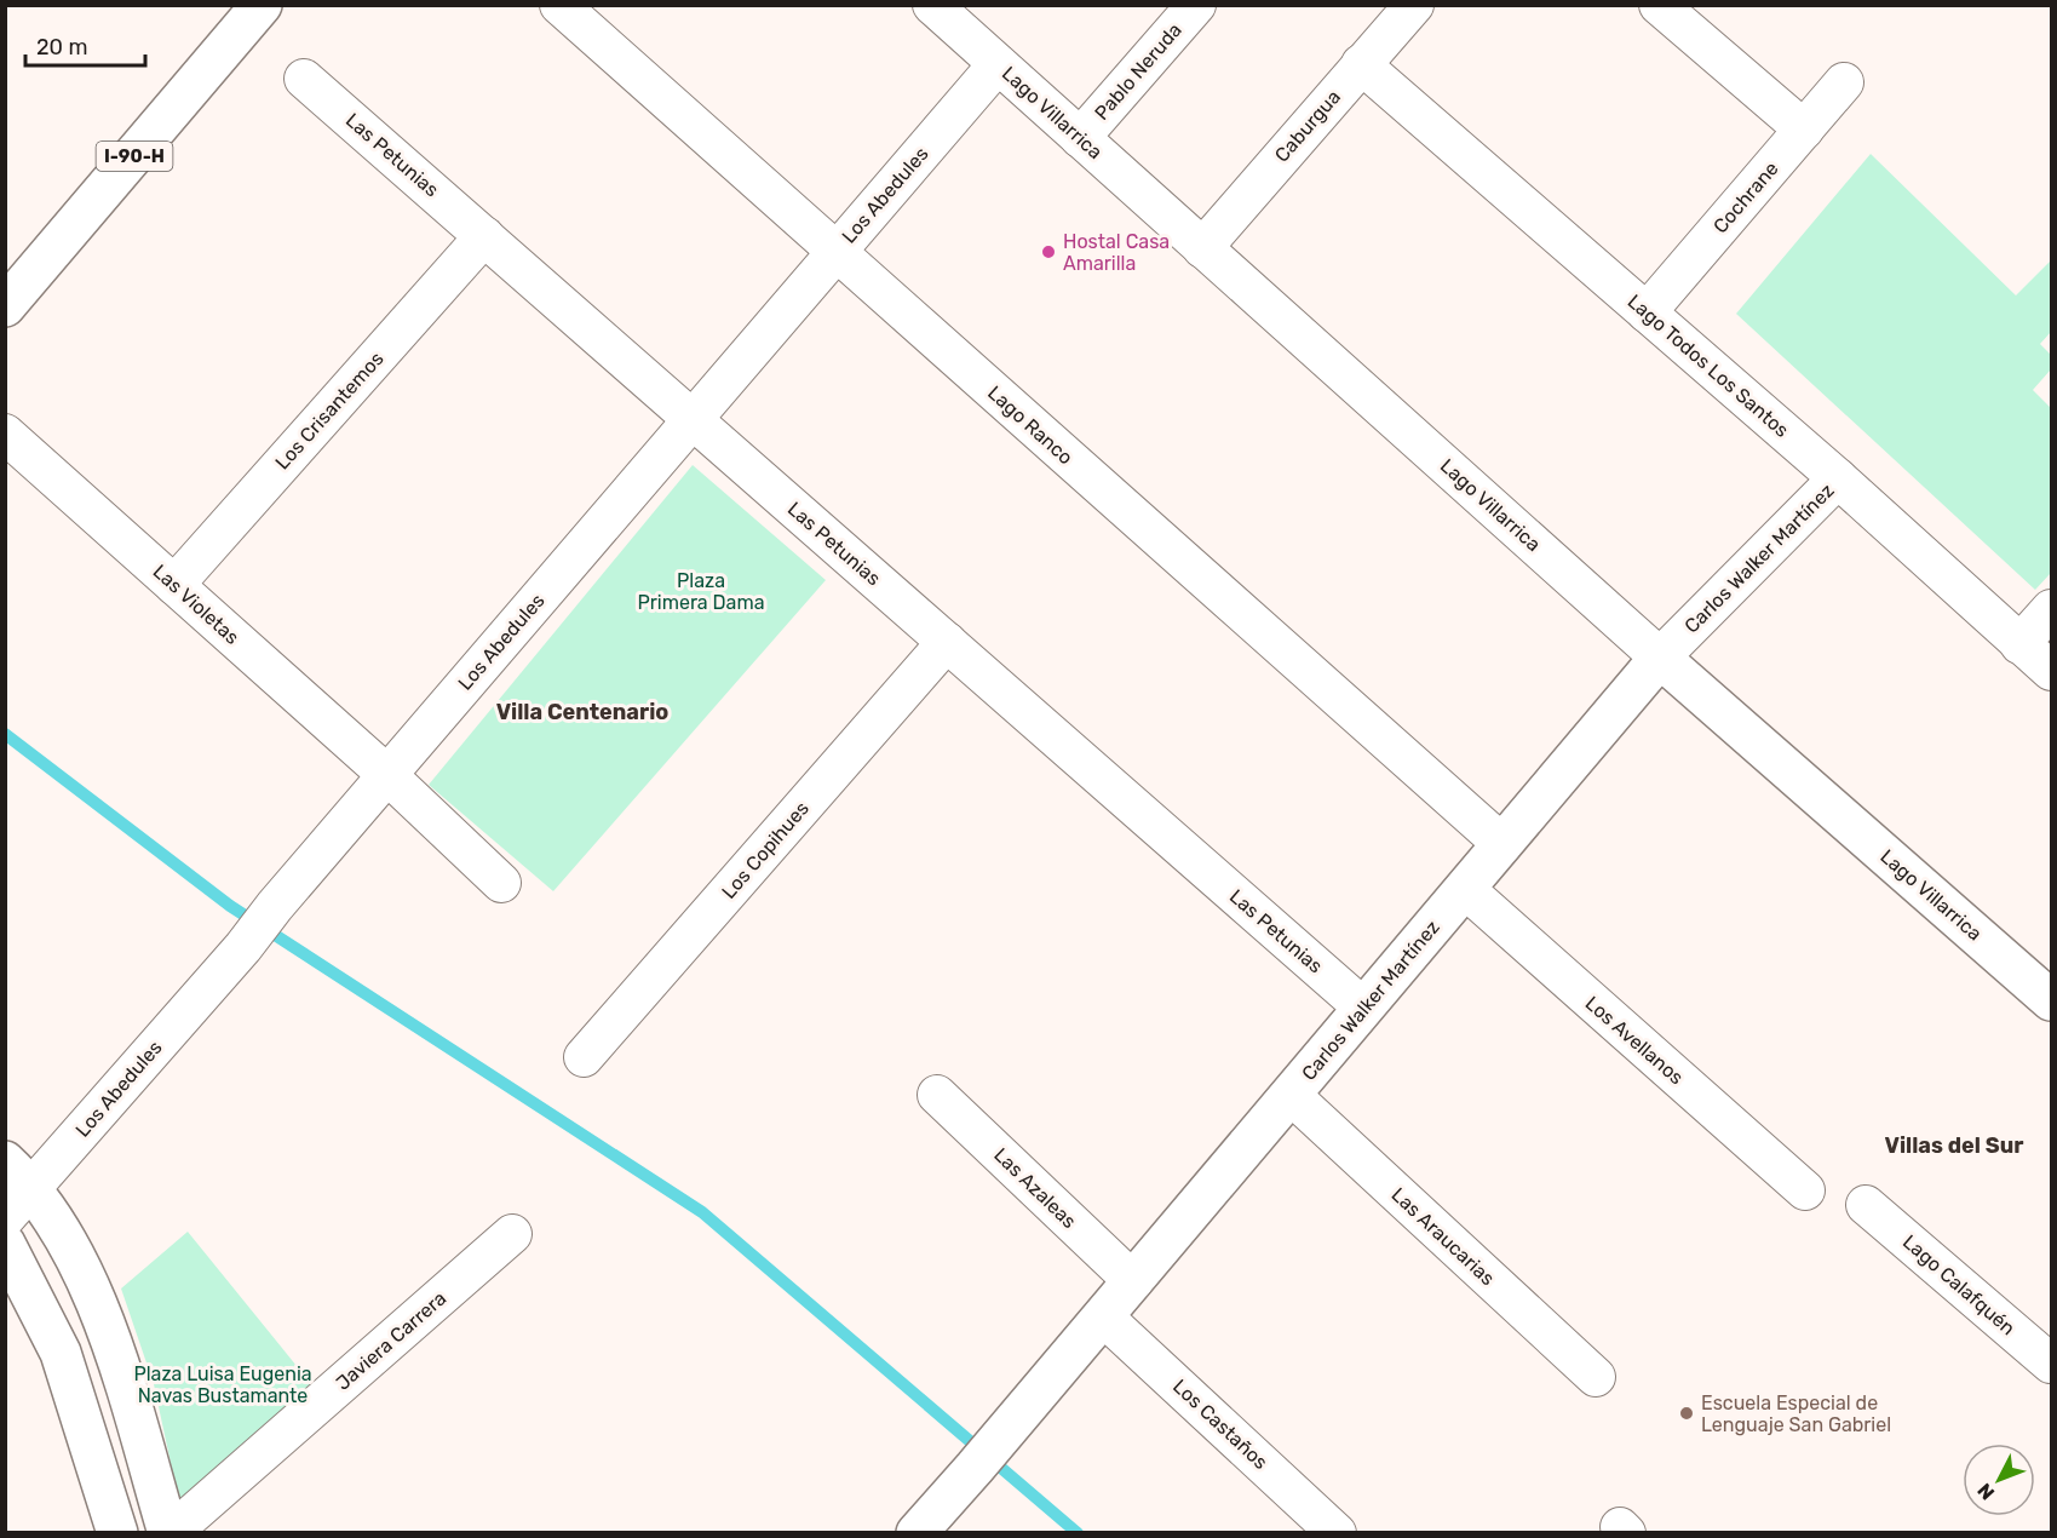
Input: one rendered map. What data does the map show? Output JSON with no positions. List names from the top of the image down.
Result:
{
  "streets": {
    "street": [
      "Pablo Neruda",
      "Lago Villarrica",
      "Caburgua",
      "Las Petunias",
      "I-90-H",
      "Los Abedules",
      "Cochrane",
      "Lago Todos Los Santos",
      "Los Crisantemos",
      "Lago Ranco",
      "Carlos Walker Martínez",
      "Las Violetas",
      "Los Copihues",
      "Los Avellanos",
      "Las Azaleas",
      "Las Araucarias",
      "Lago Calafquén",
      "Javiera Carrera",
      "Los Castaños"
    ]
  },
  "crossings": [
    ["Pablo Neruda", "Lago Villarrica"],
    ["Lago Villarrica", "Caburgua"],
    ["Lago Villarrica", "Los Abedules"],
    ["Lago Villarrica", "Carlos Walker Martínez"],
    ["Caburgua", "Lago Todos Los Santos"],
    ["Las Petunias", "Los Abedules"],
    ["Las Petunias", "Los Crisantemos"],
    ["Las Petunias", "Carlos Walker Martínez"],
    ["Las Petunias", "Los Copihues"],
    ["Los Abedules", "Lago Ranco"],
    ["Los Abedules", "Las Violetas"],
    ["Cochrane", "Lago Todos Los Santos"],
    ["Lago Todos Los Santos", "Carlos Walker Martínez"],
    ["Los Crisantemos", "Las Violetas"],
    ["Lago Ranco", "Carlos Walker Martínez"],
    ["Carlos Walker Martínez", "Los Avellanos"],
    ["Carlos Walker Martínez", "Las Azaleas"],
    ["Carlos Walker Martínez", "Las Araucarias"],
    ["Carlos Walker Martínez", "Los Castaños"]
  ],
  "districts": ["Villa Centenario", "Villas del Sur"],
  "parks": ["Plaza Primera Dama", "Plaza Luisa Eugenia Navas Bustamante"],
  "places": ["Hostal Casa Amarilla", "Escuela Especial de Lenguaje San Gabriel"],
  "scale_bar": "20 m",
  "north": "bottom left"
}
